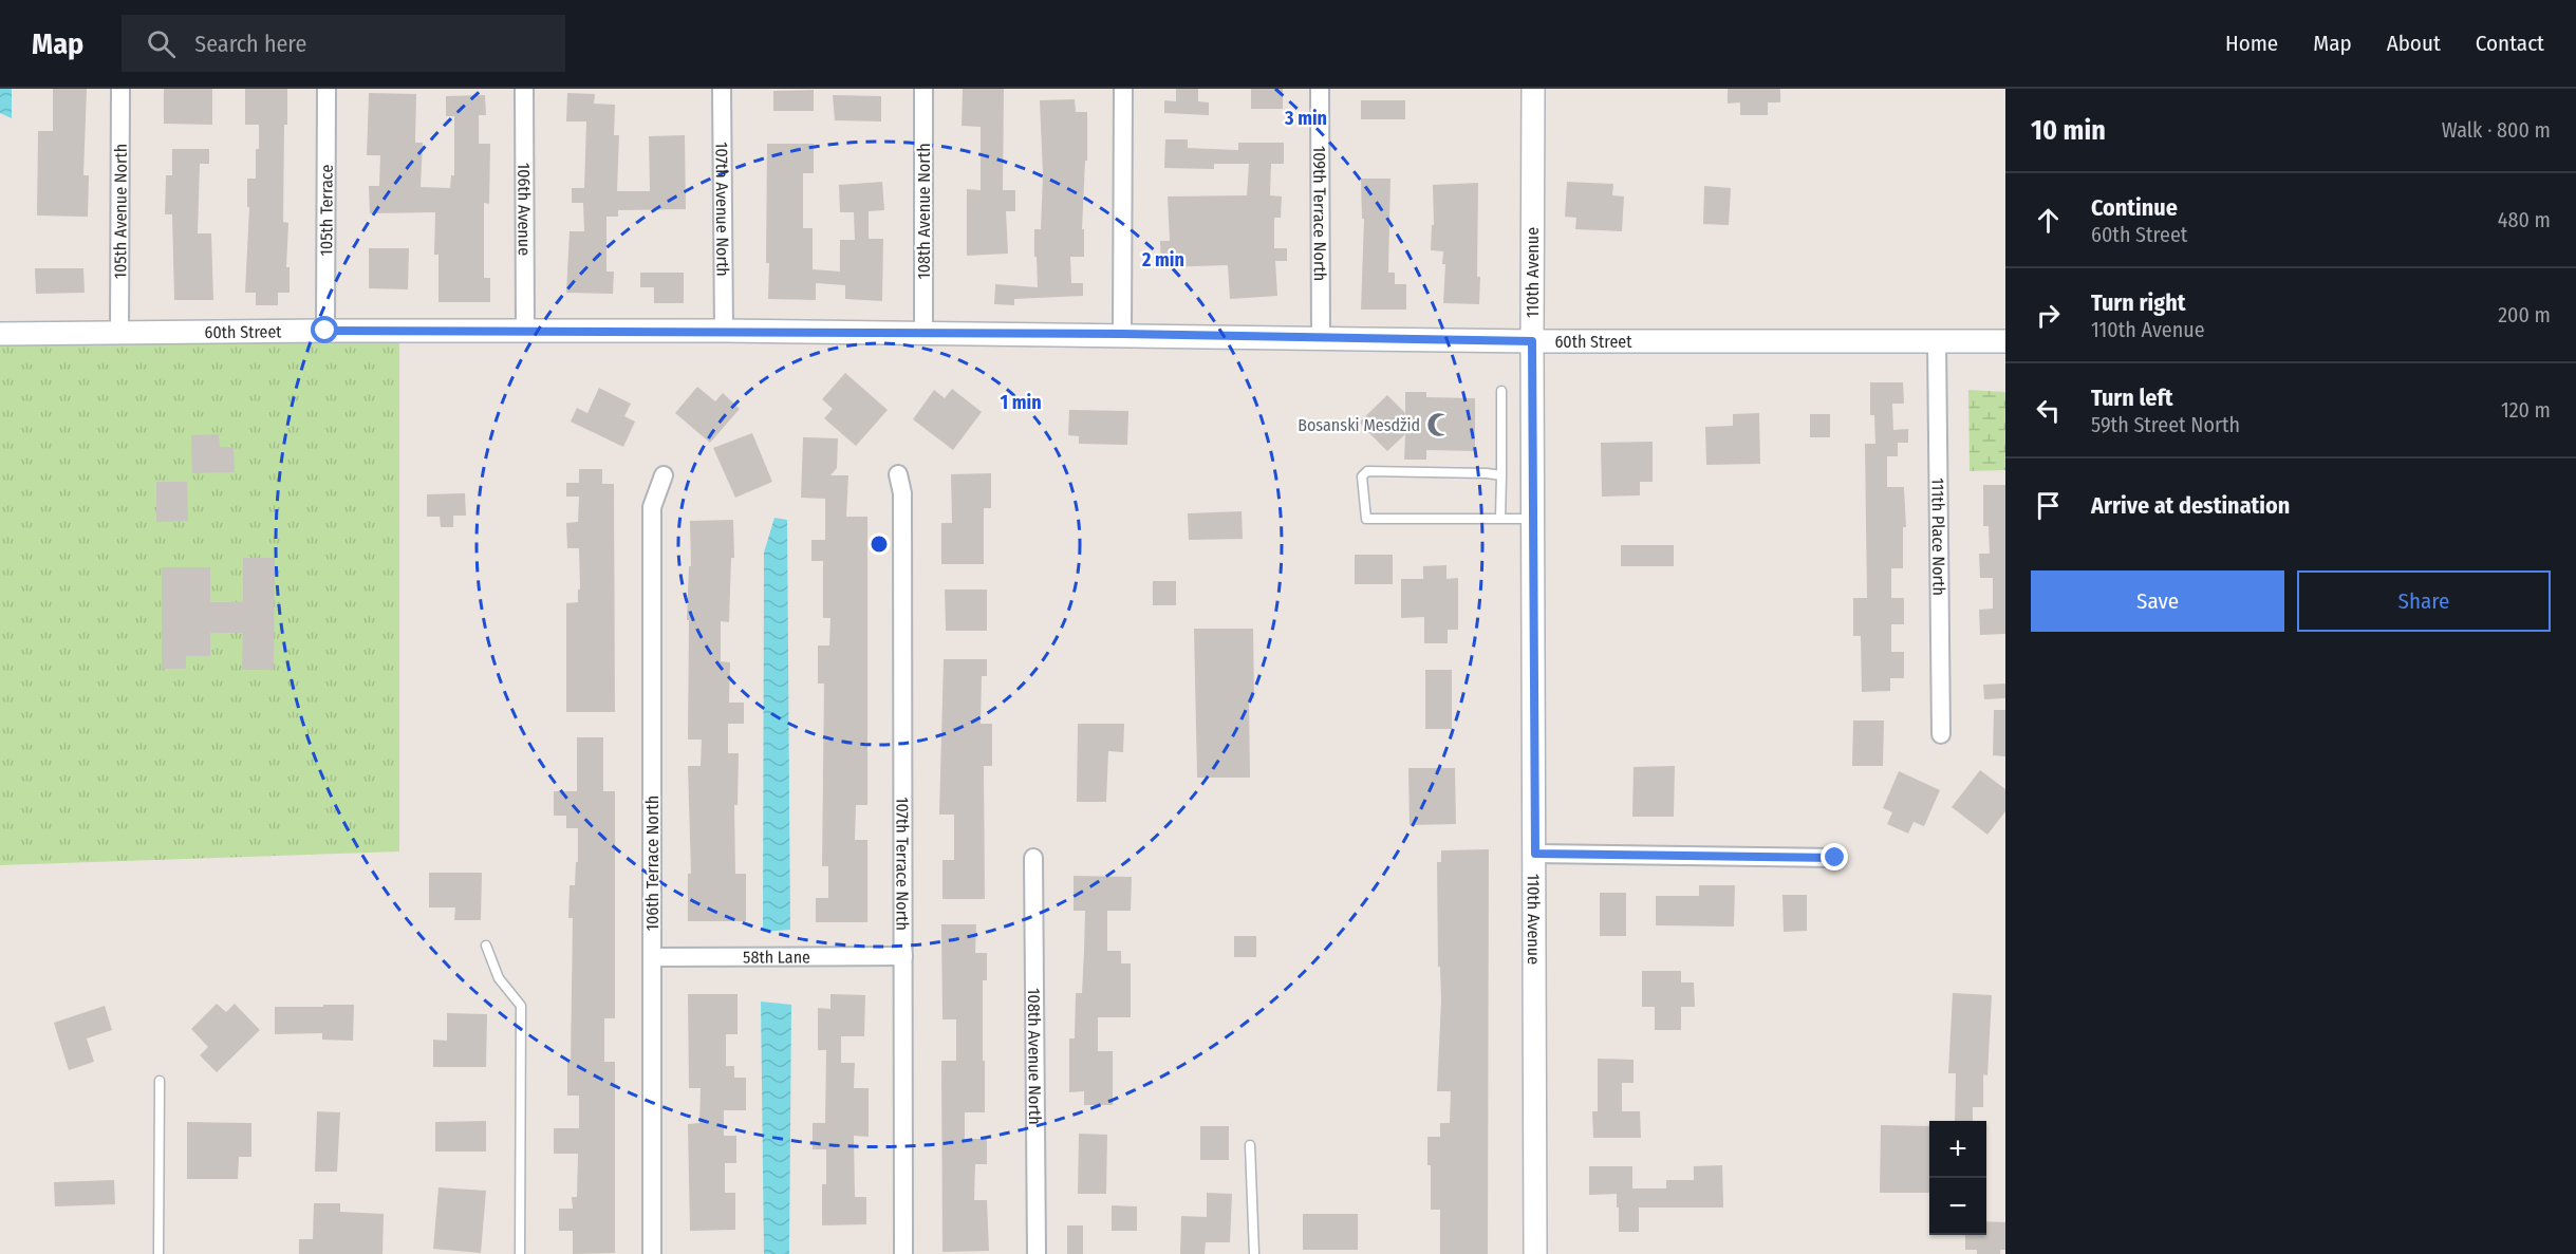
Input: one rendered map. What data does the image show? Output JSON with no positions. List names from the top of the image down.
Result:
{
  "streets": {
    "street": [
      "105th Terrace",
      "106th Avenue",
      "107th Avenue North",
      "105th Avenue North",
      "108th Avenue North",
      "109th Terrace North",
      "110th Avenue",
      "60th Street",
      "111th Place North",
      "106th Terrace North",
      "107th Terrace North",
      "58th Lane"
    ]
  },
  "crossings": [
    ["105th Terrace", "60th Street"],
    ["106th Avenue", "60th Street"],
    ["107th Avenue North", "60th Street"],
    ["105th Avenue North", "60th Street"],
    ["108th Avenue North", "60th Street"],
    ["109th Terrace North", "60th Street"],
    ["110th Avenue", "60th Street"],
    ["60th Street", "111th Place North"],
    ["106th Terrace North", "58th Lane"],
    ["107th Terrace North", "58th Lane"]
  ],
  "places": {
    "mosque": ["Bosanski Mesdžid"]
  },
  "page": {
    "header": "Map",
    "search": "Search here",
    "nav": [
      "Home",
      "Map",
      "About",
      "Contact"
    ],
    "heading": ["10 min", "Walk · 800 m"],
    "list": [
      ["Continue", "60th Street", "480 m"],
      ["Turn right", "110th Avenue", "200 m"],
      ["Turn left", "59th Street North", "120 m"],
      "Arrive at destination"
    ],
    "buttons": ["Save", "Share"],
    "map_buttons": ["+", "−"]
  },
  "rings": ["3 min", "2 min", "1 min"]
}
